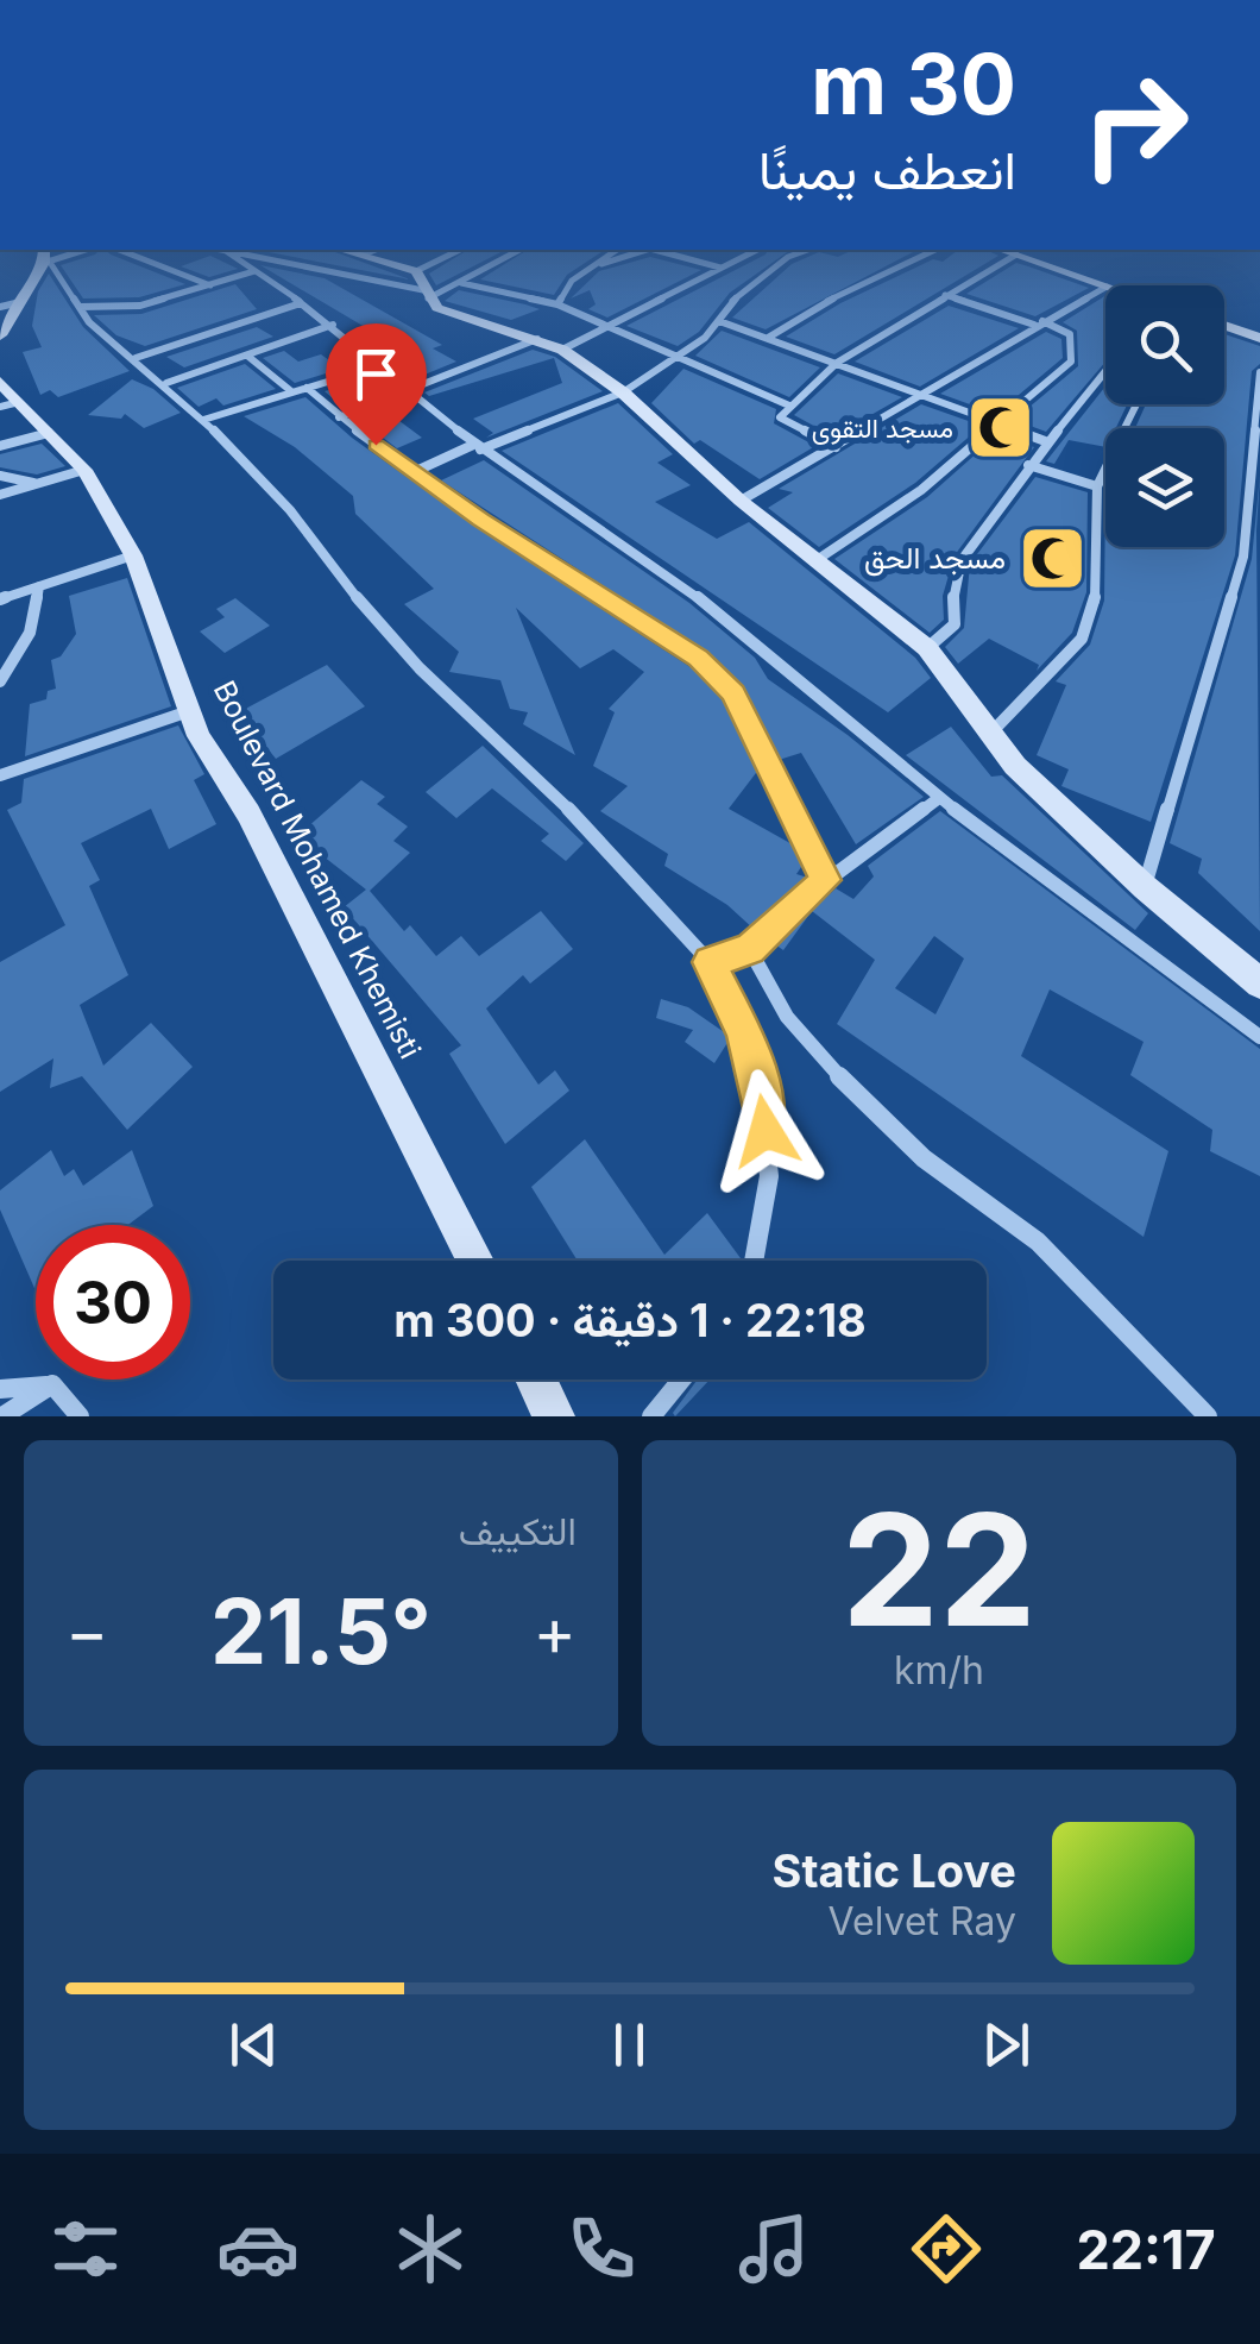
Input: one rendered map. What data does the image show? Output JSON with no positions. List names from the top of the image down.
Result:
{
  "streets": {
    "main road": ["Boulevard Mohamed Khemisti"]
  },
  "places": {
    "mosque": ["مسجد التقوى", "مسجد الحق"]
  },
  "page": {
    "turn": ["30 m", "انعطف يمينًا"],
    "limit": "30",
    "trip": "22:18 · 1 دقيقة · 300 m",
    "tile": [
      ["22", "km/h"],
      "التكييف"
    ],
    "heat": ["−", "21.5°", "+"],
    "song": ["Static Love", "Velvet Ray"],
    "tabs": "22:17"
  }
}
